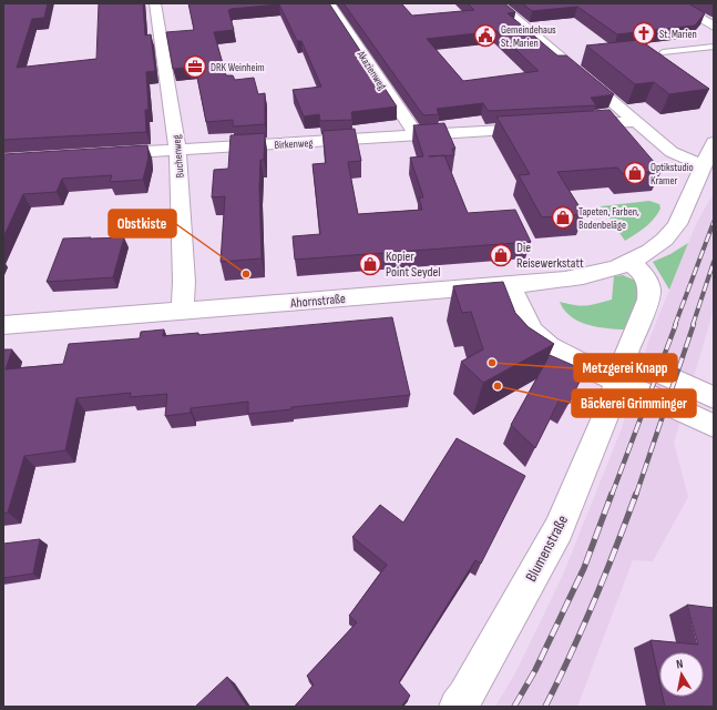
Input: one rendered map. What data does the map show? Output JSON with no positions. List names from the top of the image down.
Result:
{
  "streets": {
    "street": [
      "Akazienweg",
      "Birkenweg",
      "Buchenweg",
      "Ahornstraße",
      "Blumenstraße"
    ]
  },
  "crossings": [
    ["Akazienweg", "Birkenweg"],
    ["Birkenweg", "Buchenweg"],
    ["Buchenweg", "Ahornstraße"],
    ["Ahornstraße", "Blumenstraße"]
  ],
  "places": {
    "church": ["St. Marien"],
    "public building": ["Gemeindehaus St. Marien"],
    "office": ["DRK Weinheim"],
    "shop": [
      "Optikstudio Kramer",
      "Tapeten, Farben, Bodenbeläge",
      "Die Reisewerkstatt",
      "Kopier Point Seydel"
    ],
    "other": ["Obstkiste", "Metzgerei Knapp", "Bäckerei Grimminger"]
  },
  "north": "top"
}
